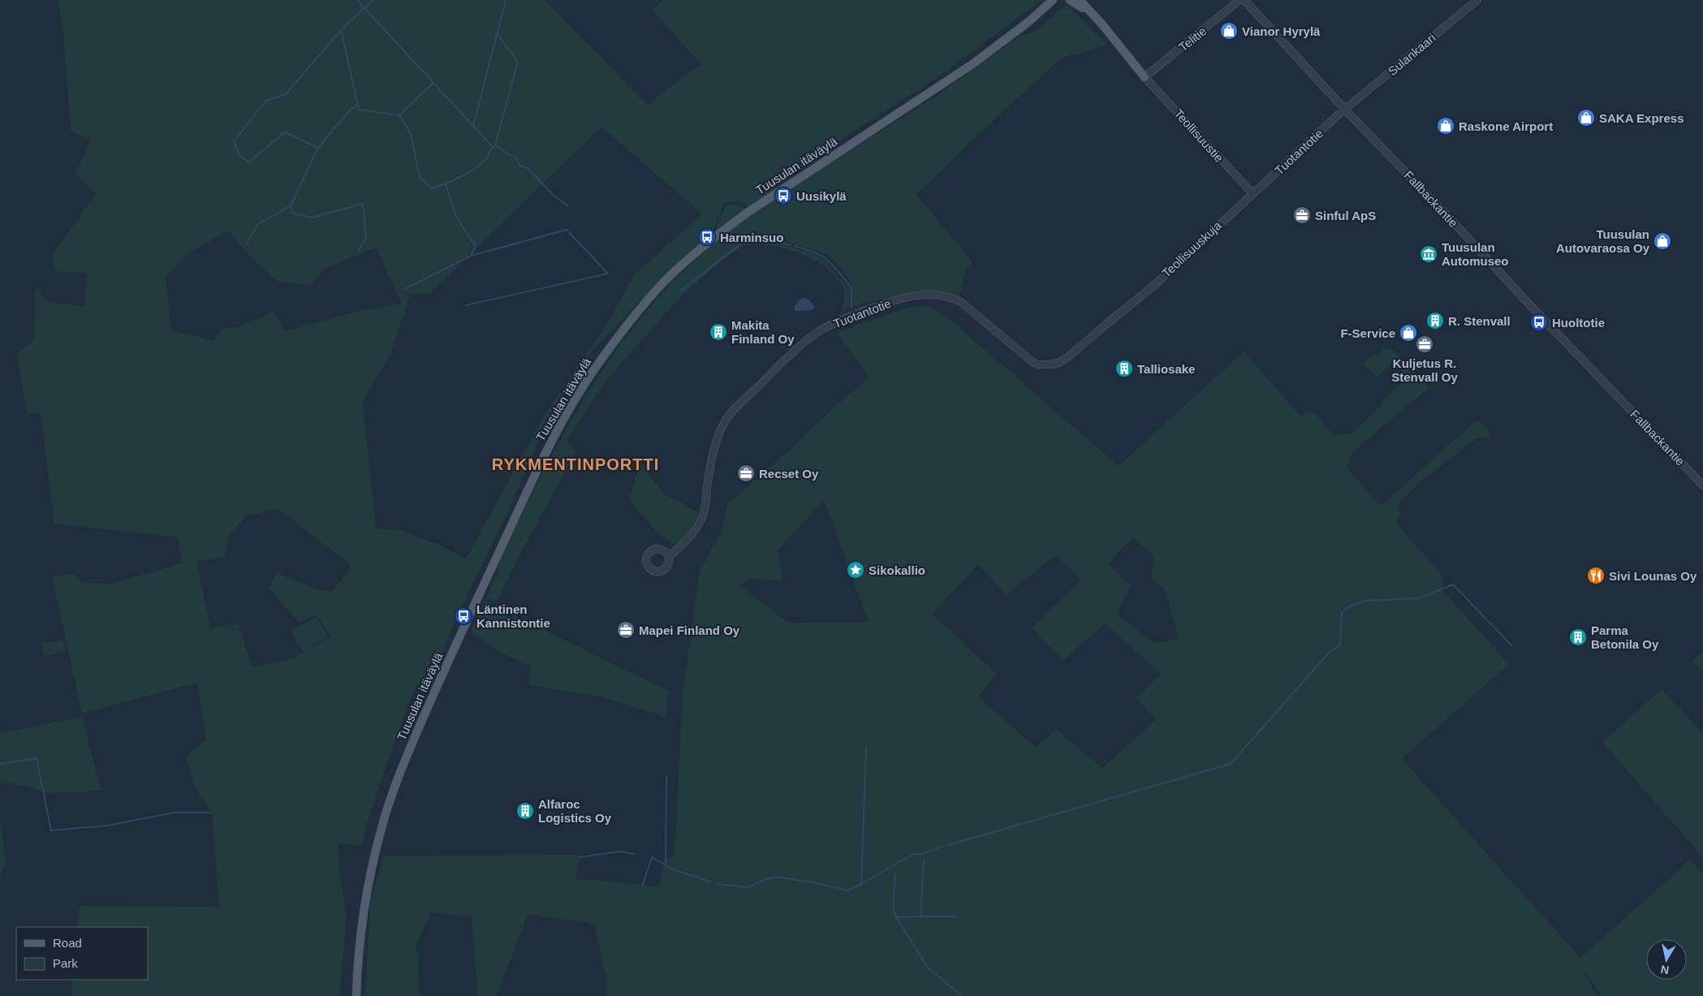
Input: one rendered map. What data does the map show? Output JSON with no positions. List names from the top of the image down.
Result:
{
  "streets": {
    "main road": ["Tuusulan itäväylä"],
    "street": [
      "Telitie",
      "Sulankaari",
      "Teollisuustie",
      "Tuotantotie",
      "Fallbackantie",
      "Teollisuuskuja"
    ]
  },
  "crossings": [
    ["Telitie", "Teollisuustie"],
    ["Sulankaari", "Tuotantotie"],
    ["Sulankaari", "Fallbackantie"],
    ["Teollisuustie", "Tuotantotie"],
    ["Teollisuustie", "Teollisuuskuja"],
    ["Tuotantotie", "Fallbackantie"],
    ["Tuotantotie", "Teollisuuskuja"]
  ],
  "districts": ["RYKMENTINPORTTI"],
  "places": {
    "shop": [
      "Vianor Hyrylä",
      "SAKA Express",
      "Raskone Airport",
      "Tuusulan Autovaraosa Oy",
      "F-Service"
    ],
    "bus stop": [
      "Uusikylä",
      "Harminsuo",
      "Huoltotie",
      "Läntinen Kannistontie"
    ],
    "office": [
      "Sinful ApS",
      "Kuljetus R. Stenvall Oy",
      "Recset Oy",
      "Mapei Finland Oy"
    ],
    "museum": ["Tuusulan Automuseo"],
    "building": [
      "R. Stenvall",
      "Makita Finland Oy",
      "Talliosake",
      "Parma Betonila Oy",
      "Alfaroc Logistics Oy"
    ],
    "place": ["Sikokallio"],
    "restaurant": ["Sivi Lounas Oy"]
  },
  "legend": ["Road", "Park"],
  "north": "bottom"
}
